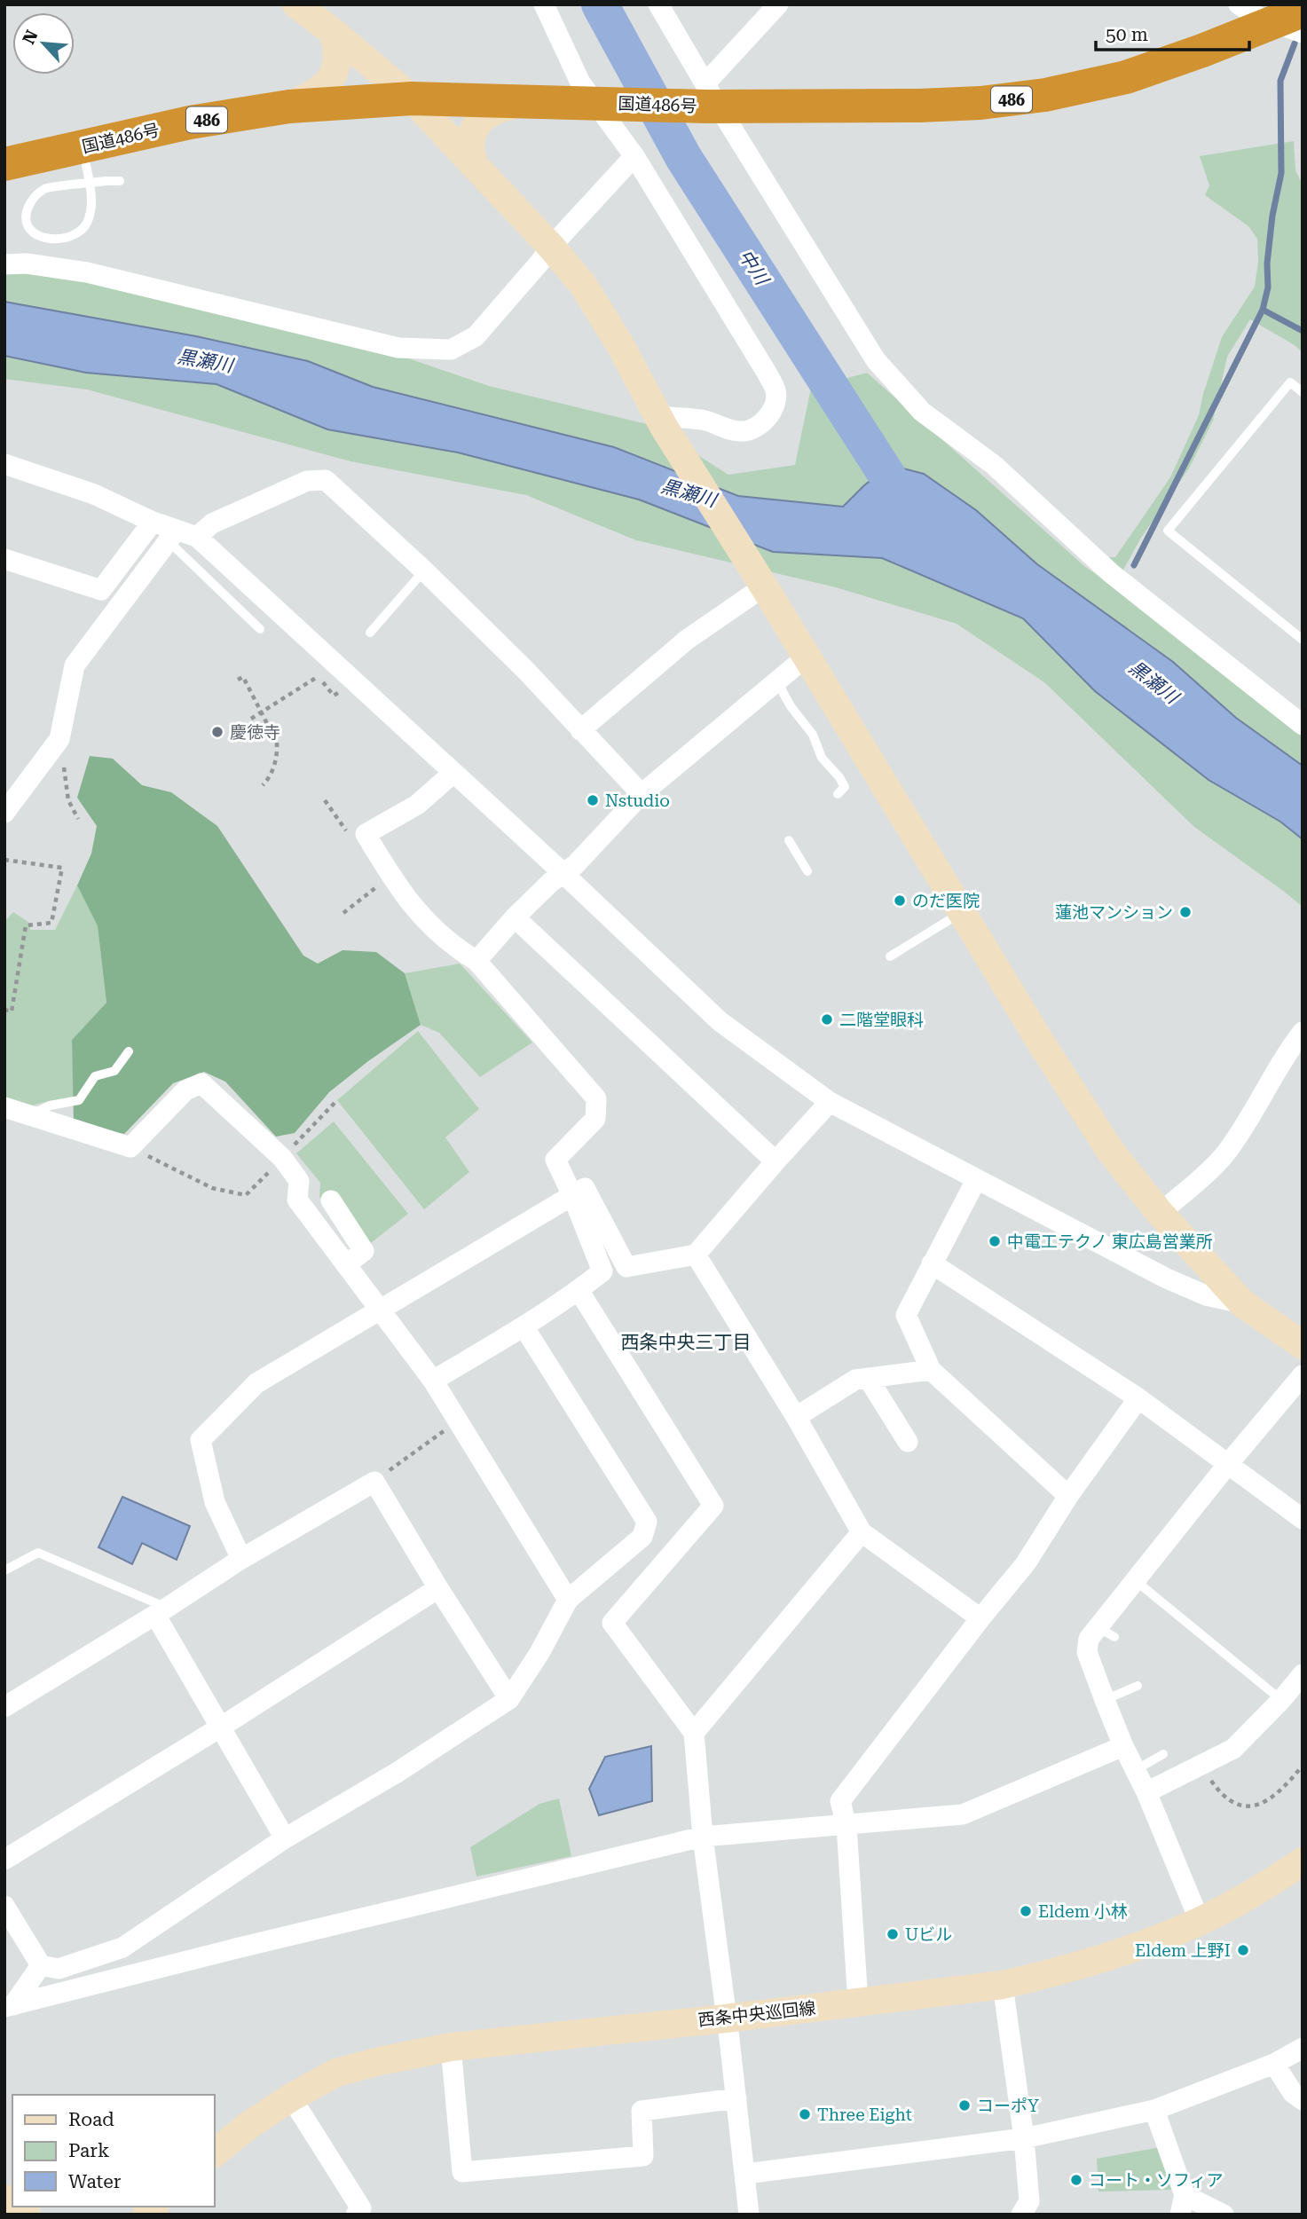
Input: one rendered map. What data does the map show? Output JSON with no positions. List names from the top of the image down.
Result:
{
  "streets": {
    "highway": ["486", "国道486号"],
    "street": ["西条中央巡回線"]
  },
  "districts": ["西条中央三丁目"],
  "water": ["中川", "黒瀬川"],
  "places": [
    "慶徳寺",
    "Nstudio",
    "のだ医院",
    "蓮池マンション",
    "二階堂眼科",
    "中電工テクノ 東広島営業所",
    "Eldem 小林",
    "Uビル",
    "Eldem 上野I",
    "コーポY",
    "Three Eight",
    "コート・ソフィア"
  ],
  "legend": ["Road", "Park", "Water"],
  "scale_bar": "50 m",
  "north": "top left"
}
